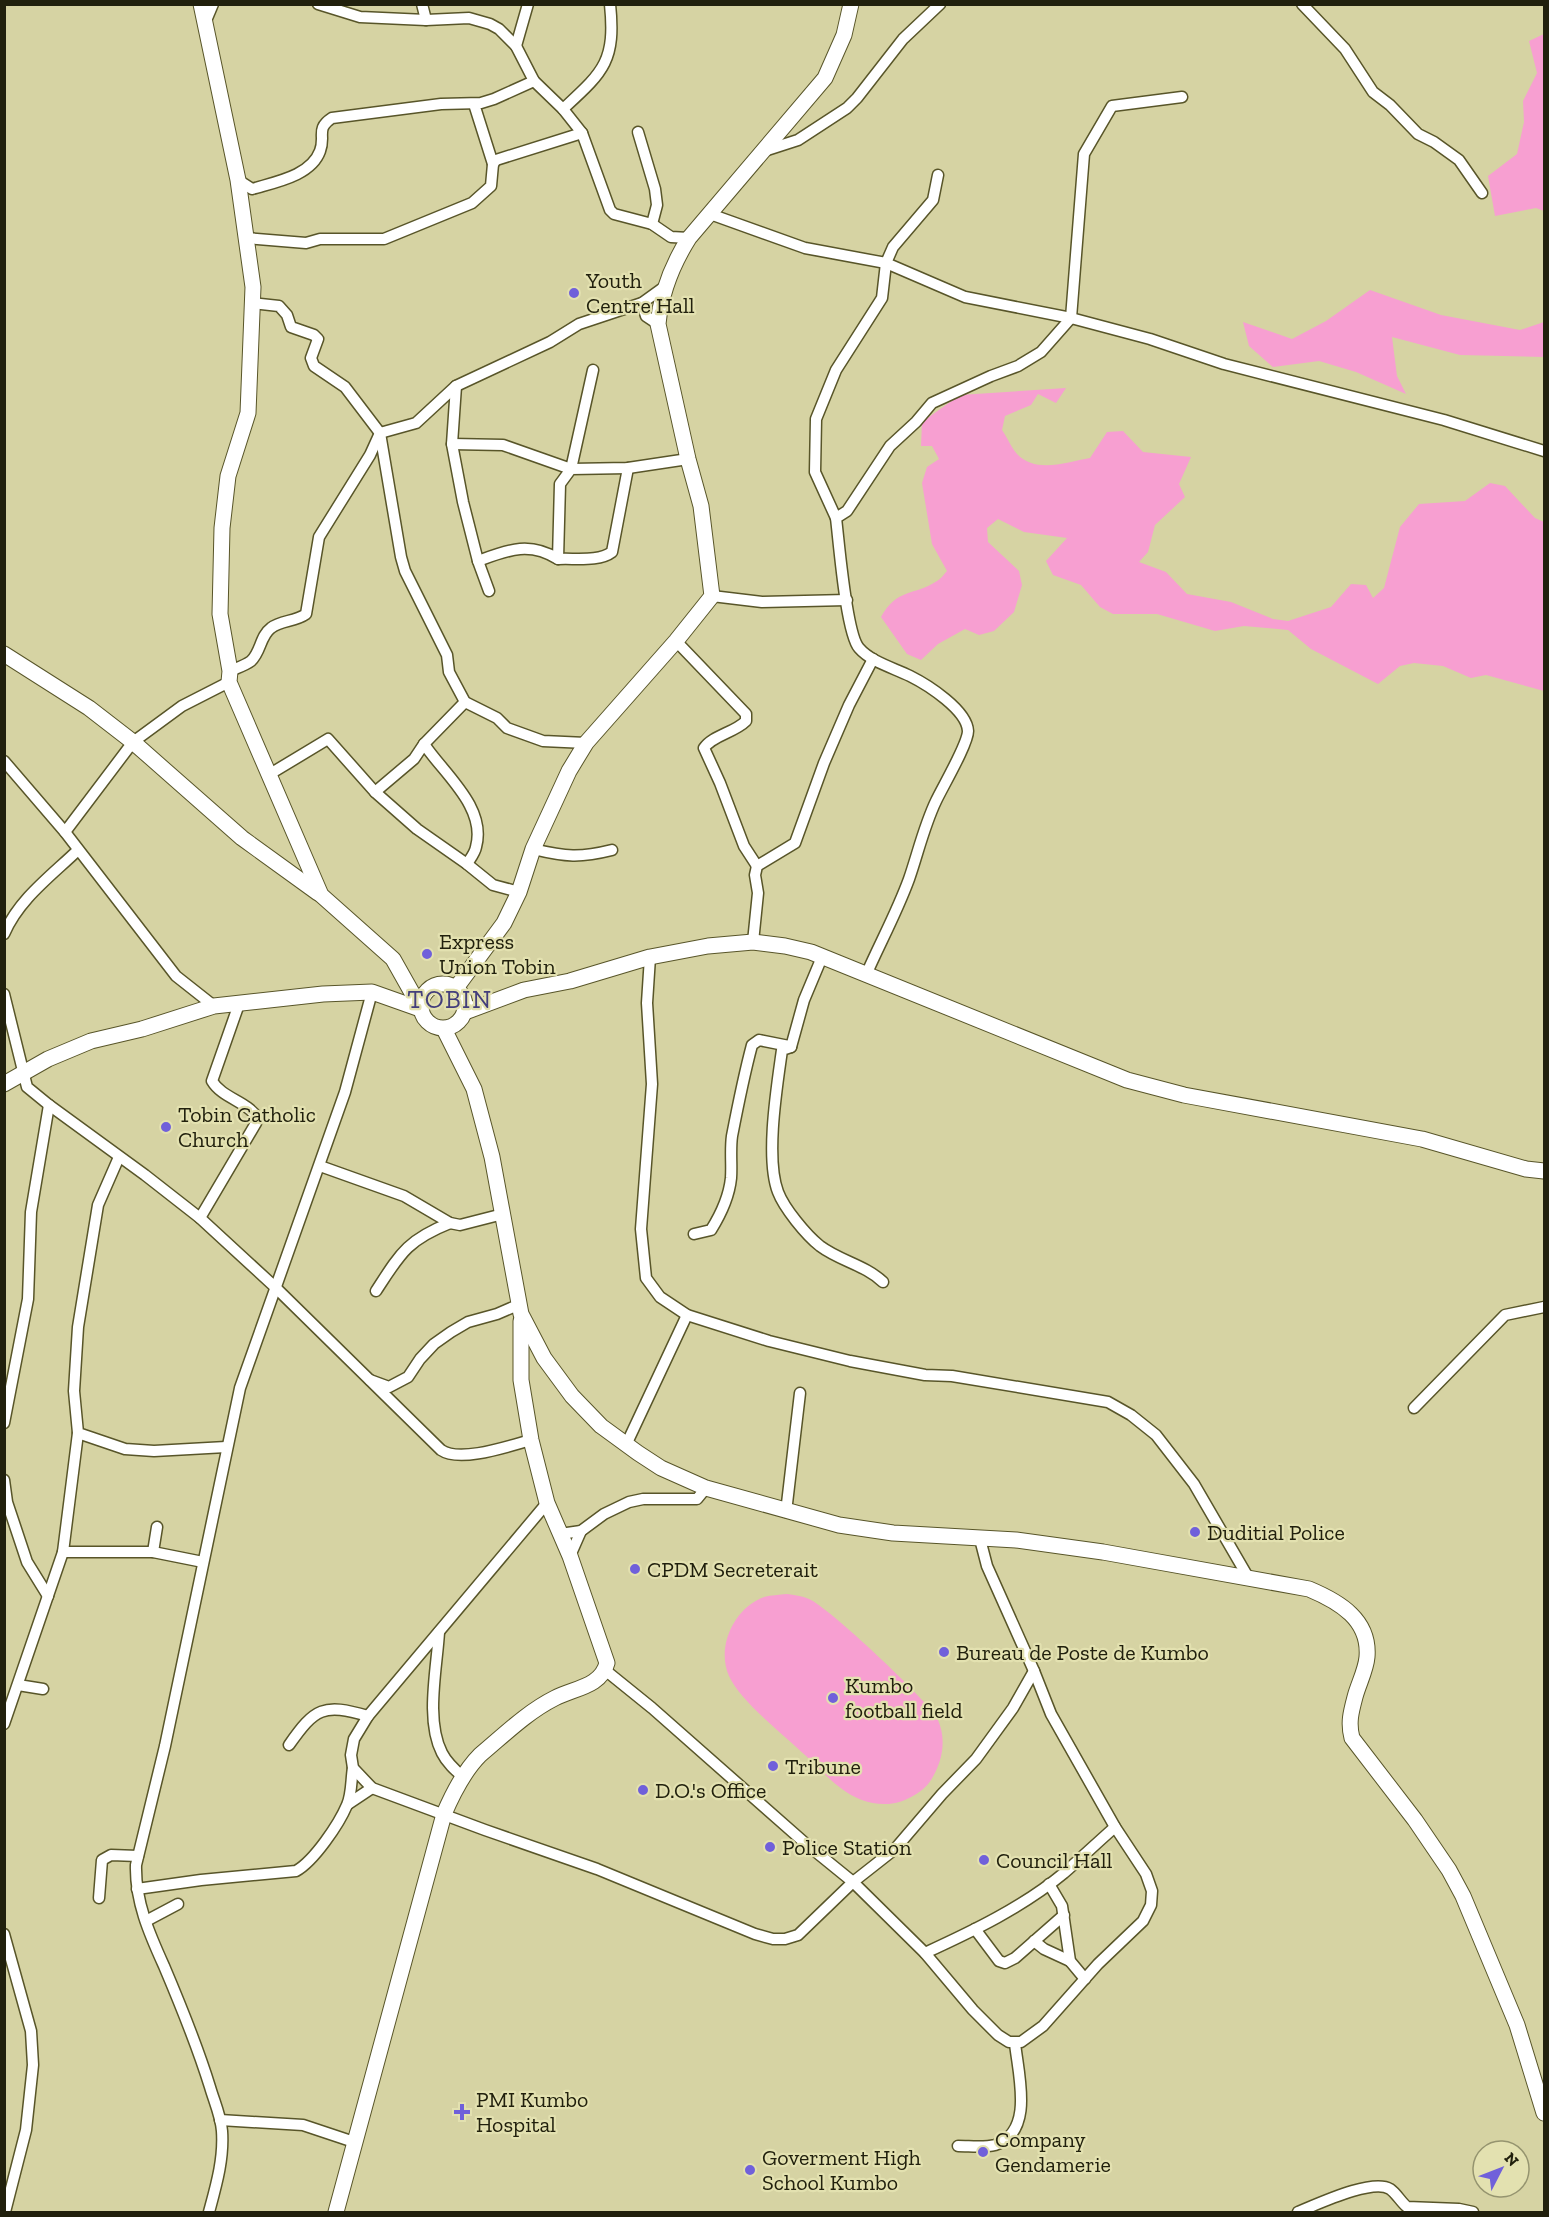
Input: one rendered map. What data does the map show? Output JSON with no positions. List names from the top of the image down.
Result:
{
  "districts": ["TOBIN"],
  "places": {
    "other": [
      "Youth Centre Hall",
      "Express Union Tobin",
      "Tobin Catholic Church",
      "Duditial Police",
      "CPDM Secreterait",
      "Bureau de Poste de Kumbo",
      "Kumbo football field",
      "Tribune",
      "D.O.'s Office",
      "Police Station",
      "Council Hall",
      "Company Gendamerie",
      "Goverment High School Kumbo"
    ],
    "health": ["PMI Kumbo Hospital"]
  },
  "north": "top right"
}
